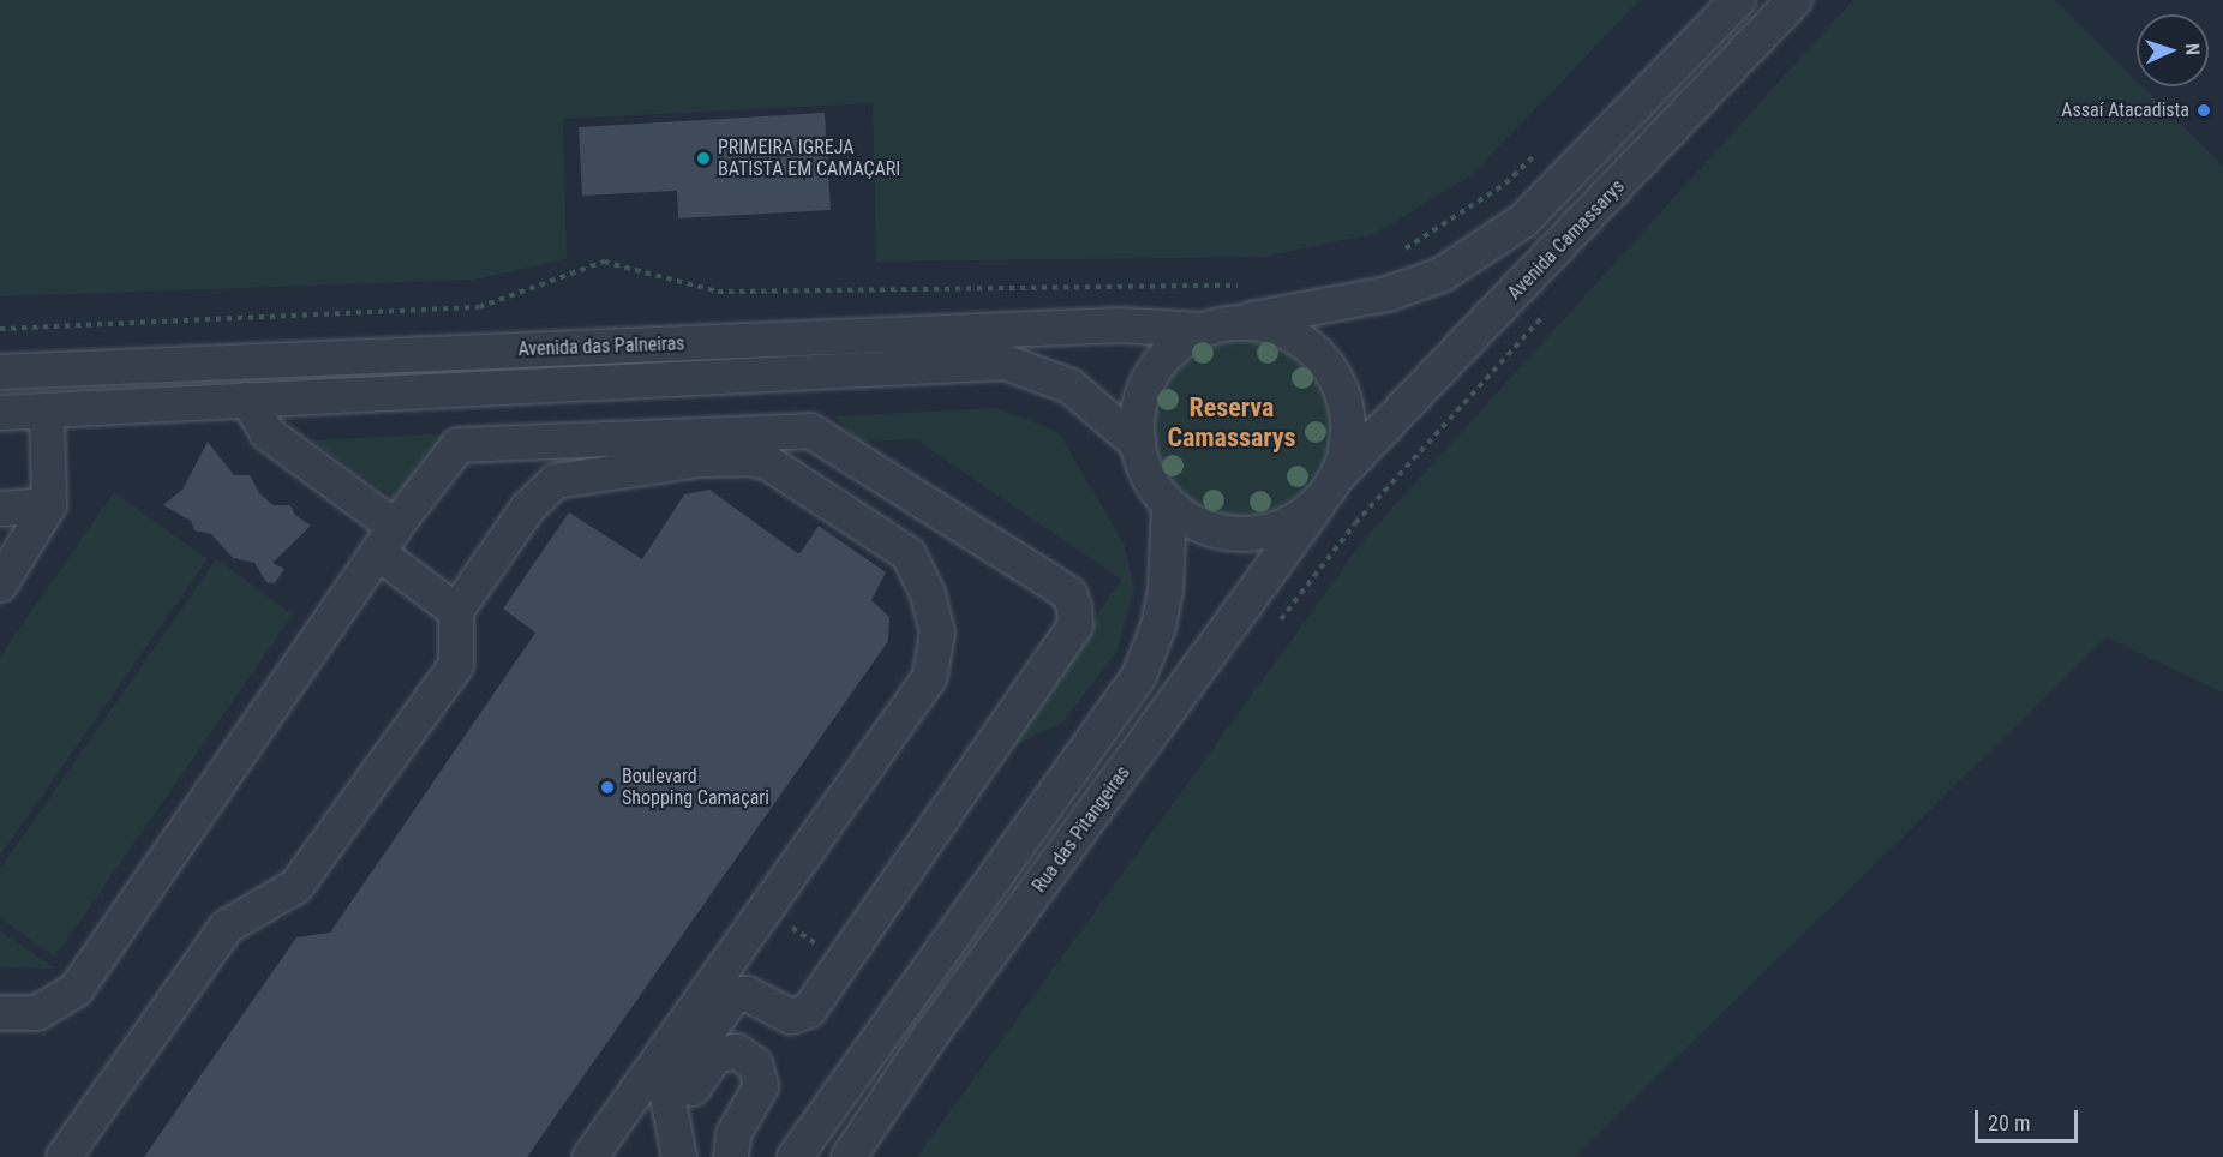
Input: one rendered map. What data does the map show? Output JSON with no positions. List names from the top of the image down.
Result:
{
  "streets": {
    "street": ["Avenida Camassarys", "Avenida das Palneiras", "Rua das Pitangeiras"]
  },
  "crossings": [
    ["Avenida Camassarys", "Avenida das Palneiras"],
    ["Avenida Camassarys", "Rua das Pitangeiras"],
    ["Avenida das Palneiras", "Rua das Pitangeiras"]
  ],
  "districts": ["Reserva Camassarys"],
  "places": ["Assaí Atacadista", "PRIMEIRA IGREJA BATISTA EM CAMAÇARI", "Boulevard Shopping Camaçari"],
  "scale_bar": "20 m",
  "north": "right"
}
